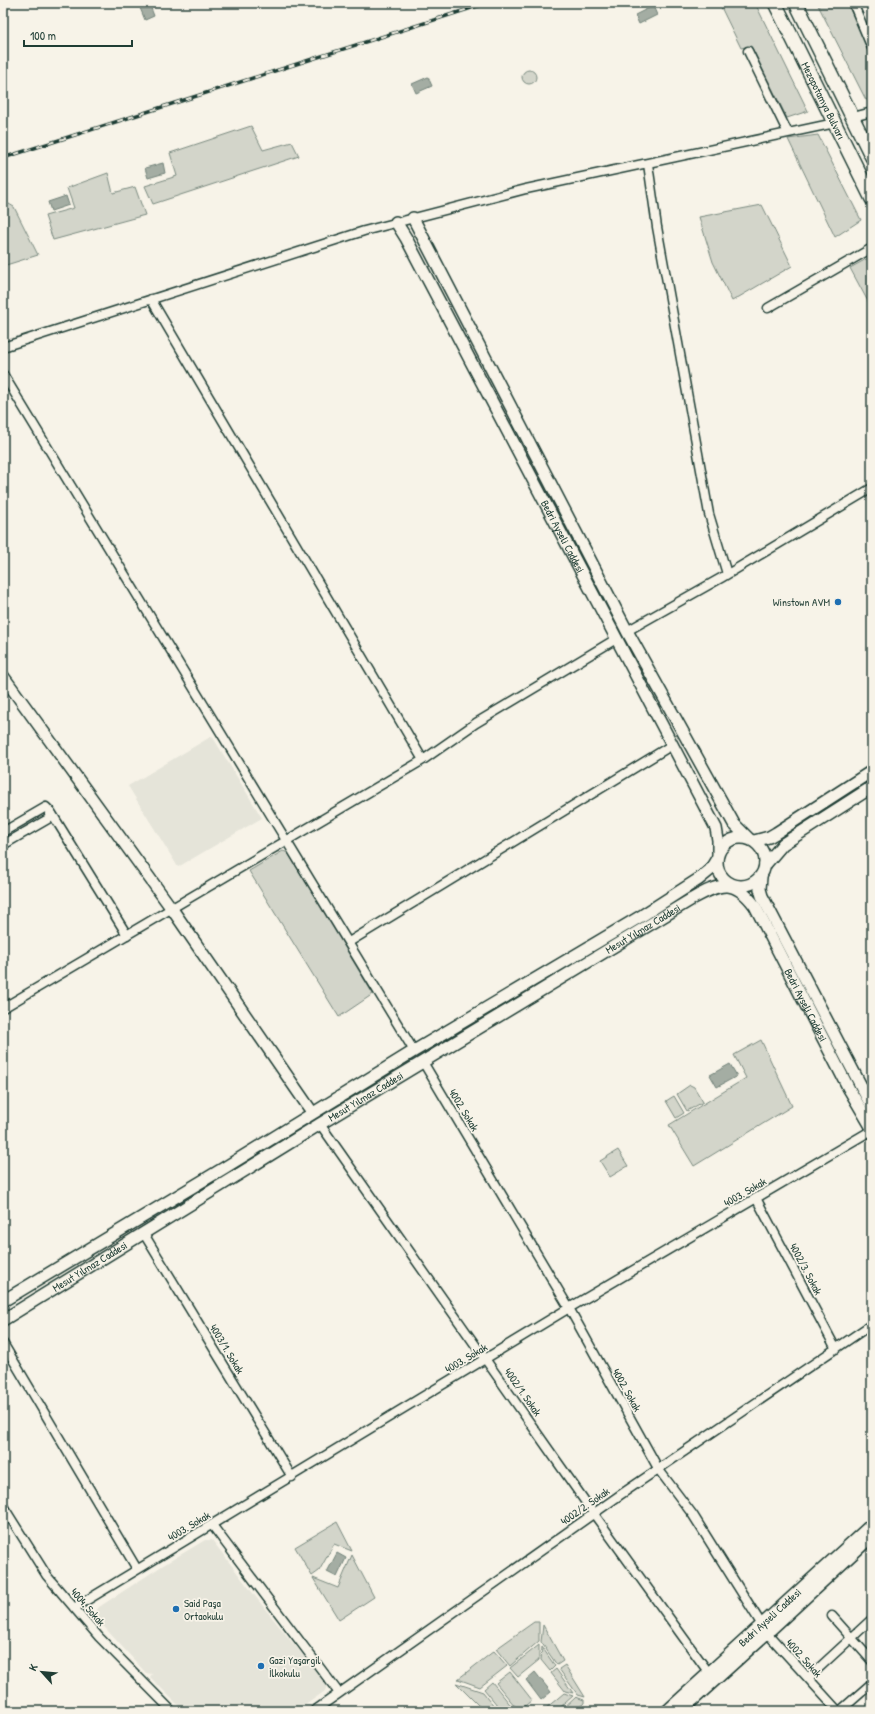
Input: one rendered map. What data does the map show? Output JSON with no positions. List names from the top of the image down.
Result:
{
  "streets": {
    "main road": ["Mezopotamya Bulvarı", "Bedri Ayseli Caddesi", "Mesut Yılmaz Caddesi"],
    "street": [
      "4002. Sokak",
      "4003. Sokak",
      "4002/3. Sokak",
      "4003/1. Sokak",
      "4002/1. Sokak",
      "4002/2. Sokak",
      "4004. Sokak"
    ]
  },
  "crossings": [
    ["Bedri Ayseli Caddesi", "Mesut Yılmaz Caddesi"],
    ["Bedri Ayseli Caddesi", "4002. Sokak"],
    ["Bedri Ayseli Caddesi", "4003. Sokak"],
    ["Bedri Ayseli Caddesi", "4002/1. Sokak"],
    ["Mesut Yılmaz Caddesi", "4002. Sokak"],
    ["Mesut Yılmaz Caddesi", "4003/1. Sokak"],
    ["Mesut Yılmaz Caddesi", "4002/1. Sokak"],
    ["4002. Sokak", "4003. Sokak"],
    ["4002. Sokak", "4002/2. Sokak"],
    ["4003. Sokak", "4002/3. Sokak"],
    ["4003. Sokak", "4003/1. Sokak"],
    ["4003. Sokak", "4002/1. Sokak"],
    ["4003. Sokak", "4004. Sokak"],
    ["4002/3. Sokak", "4002/2. Sokak"],
    ["4002/1. Sokak", "4002/2. Sokak"]
  ],
  "places": ["Winstown AVM", "Said Paşa Ortaokulu", "Gazi Yaşargil İlkokulu"],
  "scale_bar": "100 m",
  "north": "top left"
}
